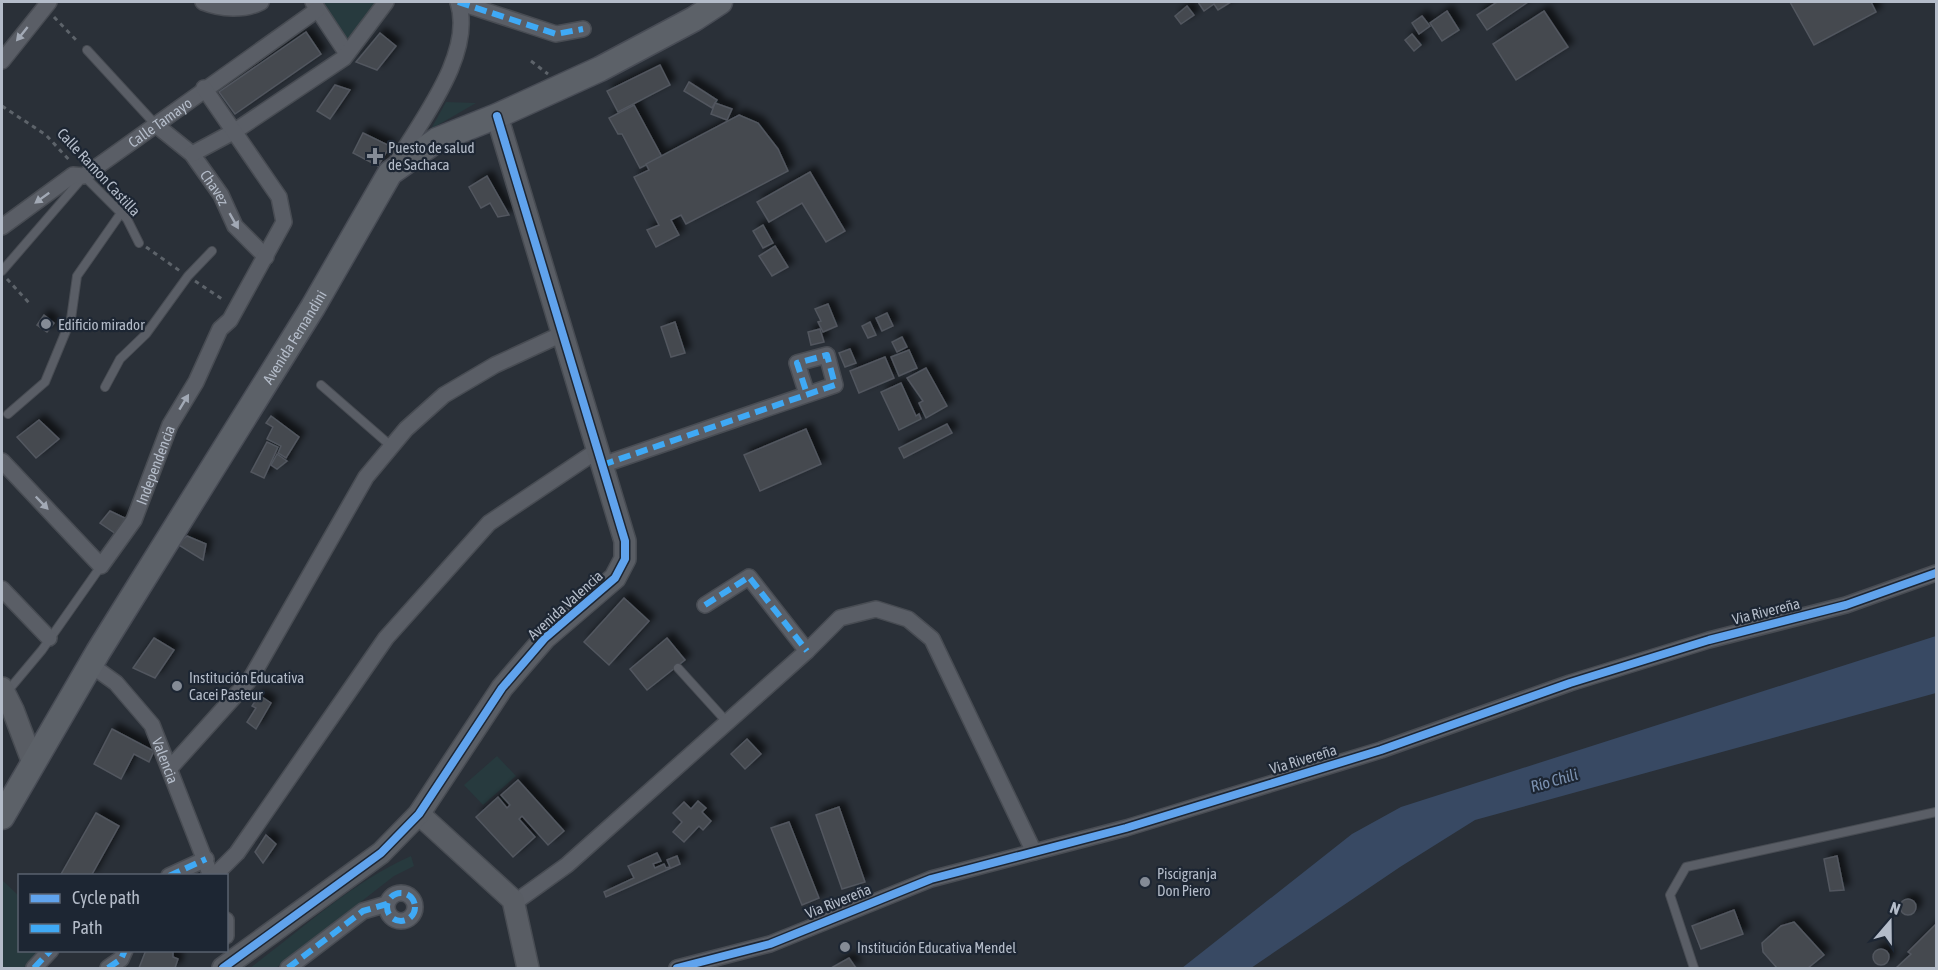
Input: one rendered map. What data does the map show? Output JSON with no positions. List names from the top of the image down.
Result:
{
  "streets": {
    "main road": ["Avenida Fernandini"],
    "street": [
      "Calle Tamayo",
      "Chavez",
      "Independencia",
      "Avenida Valencia",
      "Via Rivereña",
      "Valencia"
    ],
    "lane": ["Calle Ramon Castilla"]
  },
  "crossings": [
    ["Calle Tamayo", "Calle Ramon Castilla"],
    ["Calle Tamayo", "Chavez"],
    ["Chavez", "Independencia"],
    ["Avenida Fernandini", "Avenida Valencia"],
    ["Avenida Fernandini", "Valencia"]
  ],
  "one_way": ["Chavez", "Independencia"],
  "water": ["Río Chili"],
  "places": {
    "health": ["Puesto de salud de Sachaca"],
    "other": [
      "Edificio mirador",
      "Institución Educativa Cacei Pasteur",
      "Piscigranja Don Piero",
      "Institución Educativa Mendel"
    ]
  },
  "legend": ["Cycle path", "Path"],
  "north": "top"
}
